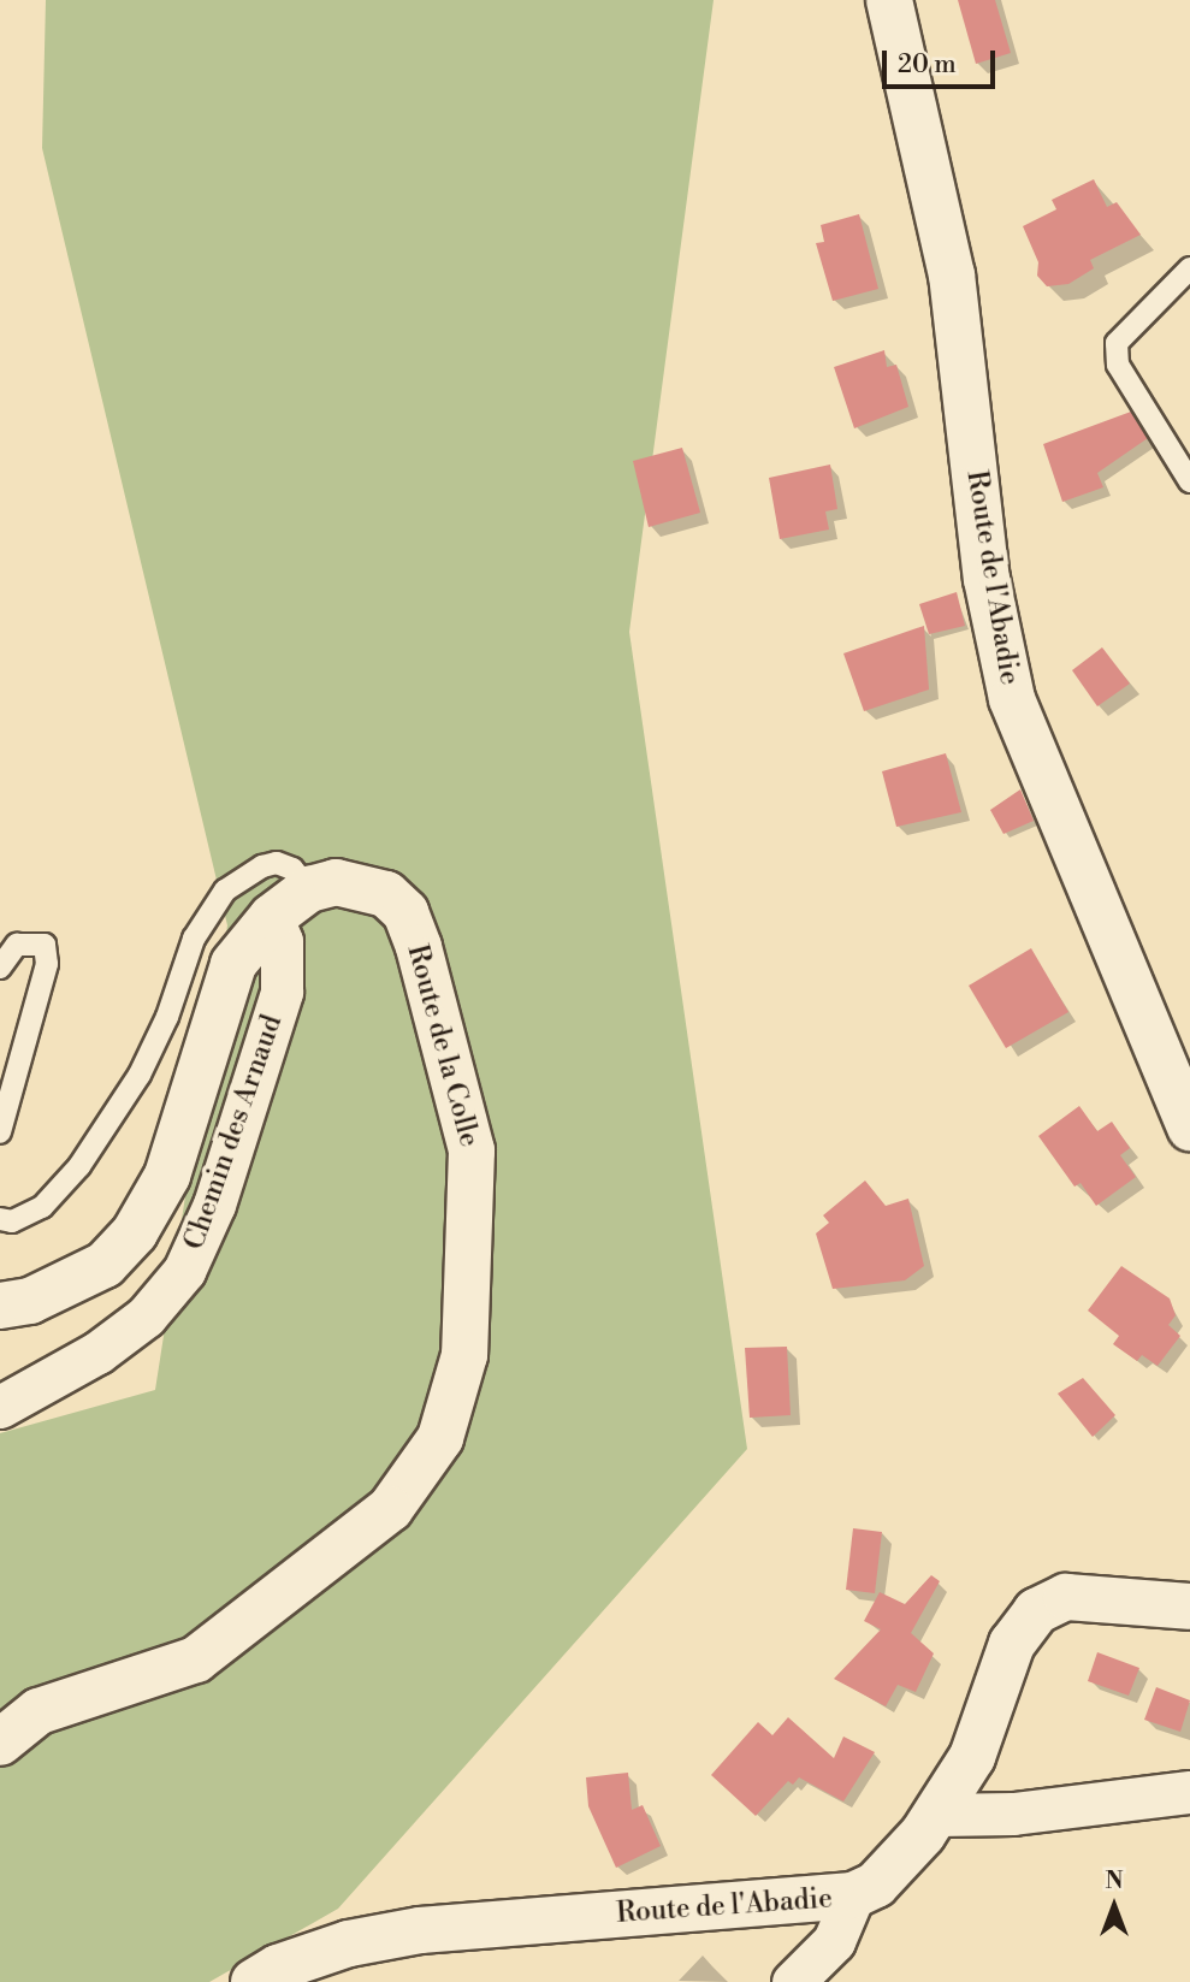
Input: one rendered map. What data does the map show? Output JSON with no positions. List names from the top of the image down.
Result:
{
  "streets": {
    "street": ["Route de l'Abadie", "Route de la Colle", "Chemin des Arnaud"]
  },
  "crossings": [
    ["Route de la Colle", "Chemin des Arnaud"]
  ],
  "scale_bar": "20 m",
  "north": "top"
}
